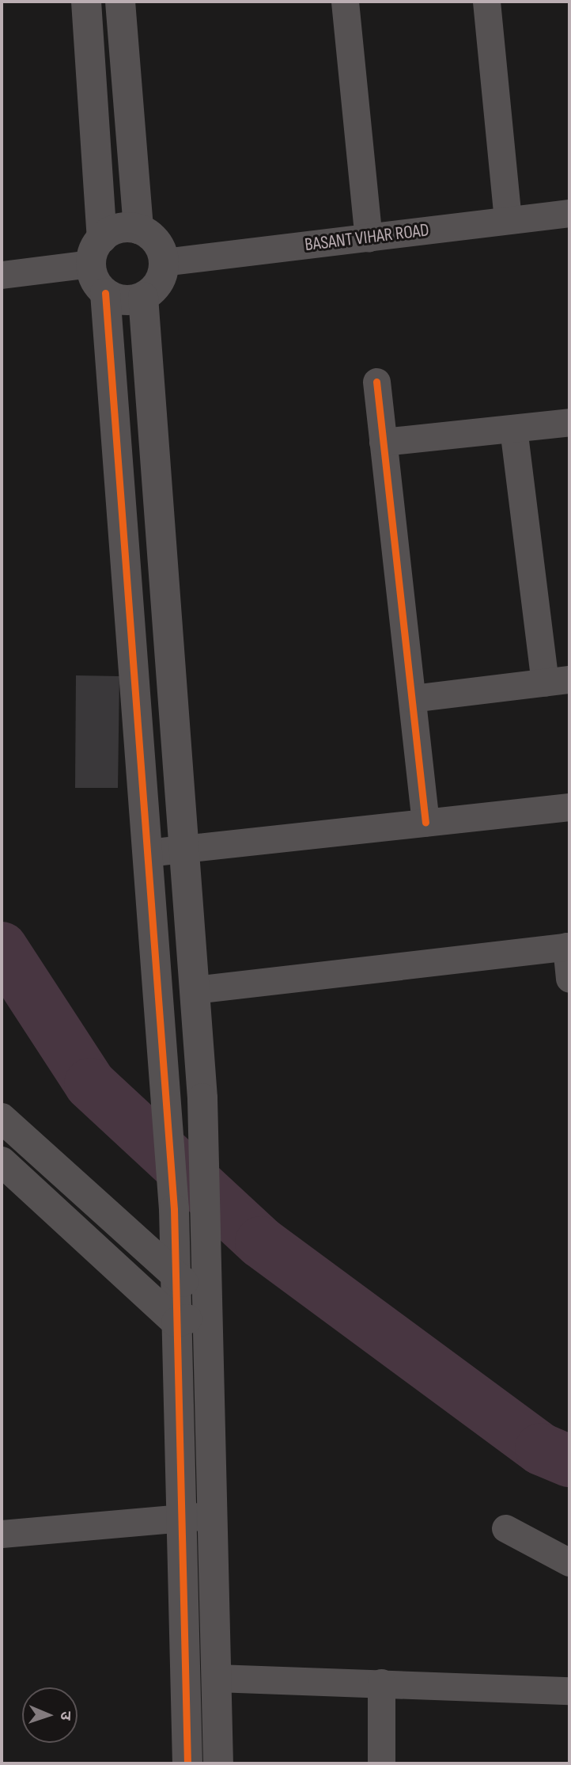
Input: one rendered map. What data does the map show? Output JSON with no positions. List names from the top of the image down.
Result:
{
  "streets": {
    "street": ["BASANT VIHAR ROAD"]
  },
  "north": "right"
}
